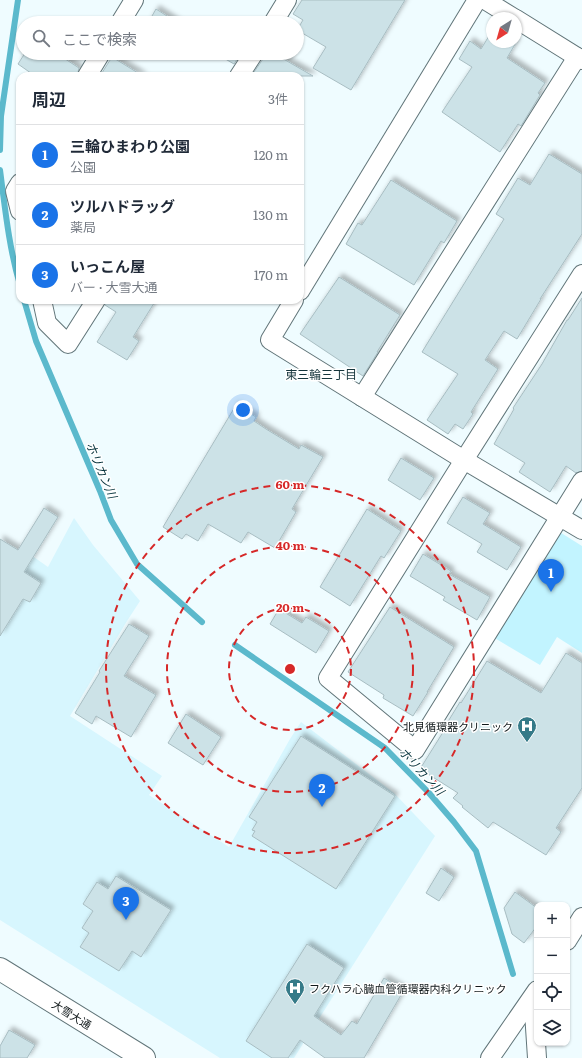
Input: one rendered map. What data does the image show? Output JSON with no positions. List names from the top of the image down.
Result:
{
  "streets": {
    "highway": ["大雪大通"]
  },
  "districts": ["東三輪三丁目"],
  "water": ["ホリカン川"],
  "places": {
    "hospital": ["北見循環器クリニック", "フクハラ心臓血管循環器内科クリニック"]
  },
  "north": "bottom left",
  "page": {
    "search": "ここで検索",
    "heading": ["周辺", "3件"],
    "list": [
      {
        "mark": "1",
        "name": "三輪ひまわり公園",
        "note": "公園",
        "value": "120 m"
      },
      {
        "mark": "2",
        "name": "ツルハドラッグ",
        "note": "薬局",
        "value": "130 m"
      },
      {
        "mark": "3",
        "name": "いっこん屋",
        "note": "バー · 大雪大通",
        "value": "170 m"
      }
    ],
    "pins": ["1", "2", "3"],
    "map_buttons": ["+", "−"]
  },
  "rings": ["60 m", "40 m", "20 m"]
}
